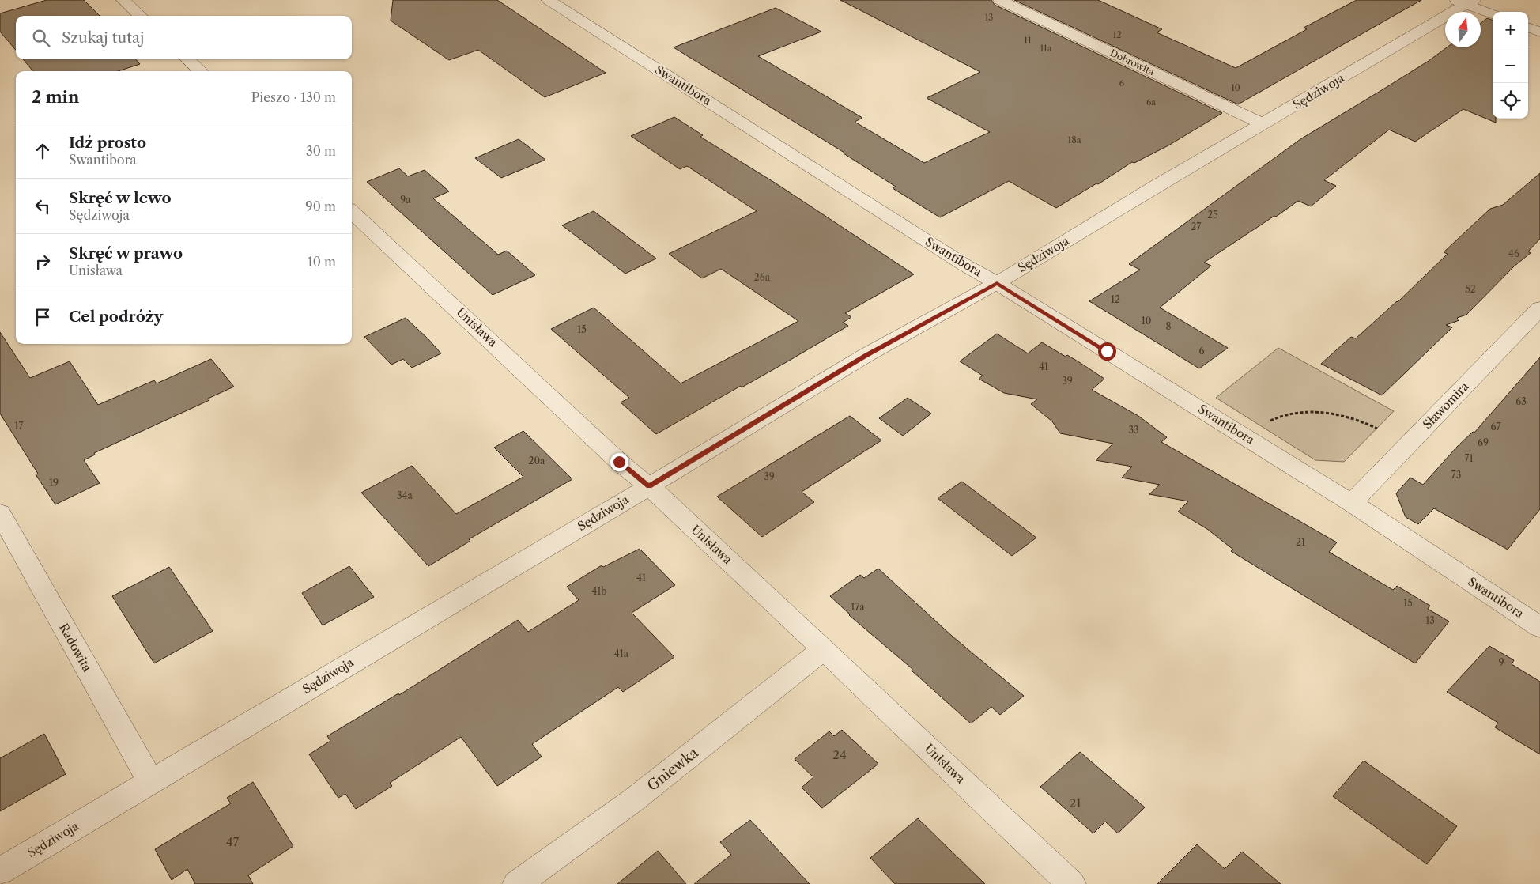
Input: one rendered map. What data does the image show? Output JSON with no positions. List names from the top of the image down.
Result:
{
  "streets": {
    "street": [
      "Dobrowita",
      "Swantibora",
      "Sędziwoja",
      "Unisława",
      "Sławomira",
      "Radowita",
      "Gniewka"
    ]
  },
  "crossings": [
    ["Dobrowita", "Sędziwoja"],
    ["Swantibora", "Sędziwoja"],
    ["Swantibora", "Sławomira"],
    ["Sędziwoja", "Unisława"],
    ["Sędziwoja", "Radowita"],
    ["Unisława", "Gniewka"]
  ],
  "house_numbers": [
    "13",
    "12",
    "11",
    "11a",
    "6",
    "10",
    "6a",
    "18a",
    "9a",
    "25",
    "27",
    "46",
    "26a",
    "52",
    "12",
    "10",
    "8",
    "15",
    "6",
    "41",
    "39",
    "63",
    "17",
    "67",
    "33",
    "69",
    "71",
    "20a",
    "73",
    "39",
    "19",
    "34a",
    "21",
    "41",
    "41b",
    "15",
    "17a",
    "13",
    "41a",
    "9",
    "24",
    "21",
    "47"
  ],
  "north": "top",
  "page": {
    "map_buttons": ["+", "−"],
    "search": "Szukaj tutaj",
    "heading": ["2 min", "Pieszo · 130 m"],
    "list": [
      ["Idź prosto", "Swantibora", "30 m"],
      ["Skręć w lewo", "Sędziwoja", "90 m"],
      ["Skręć w prawo", "Unisława", "10 m"],
      "Cel podróży"
    ]
  }
}
